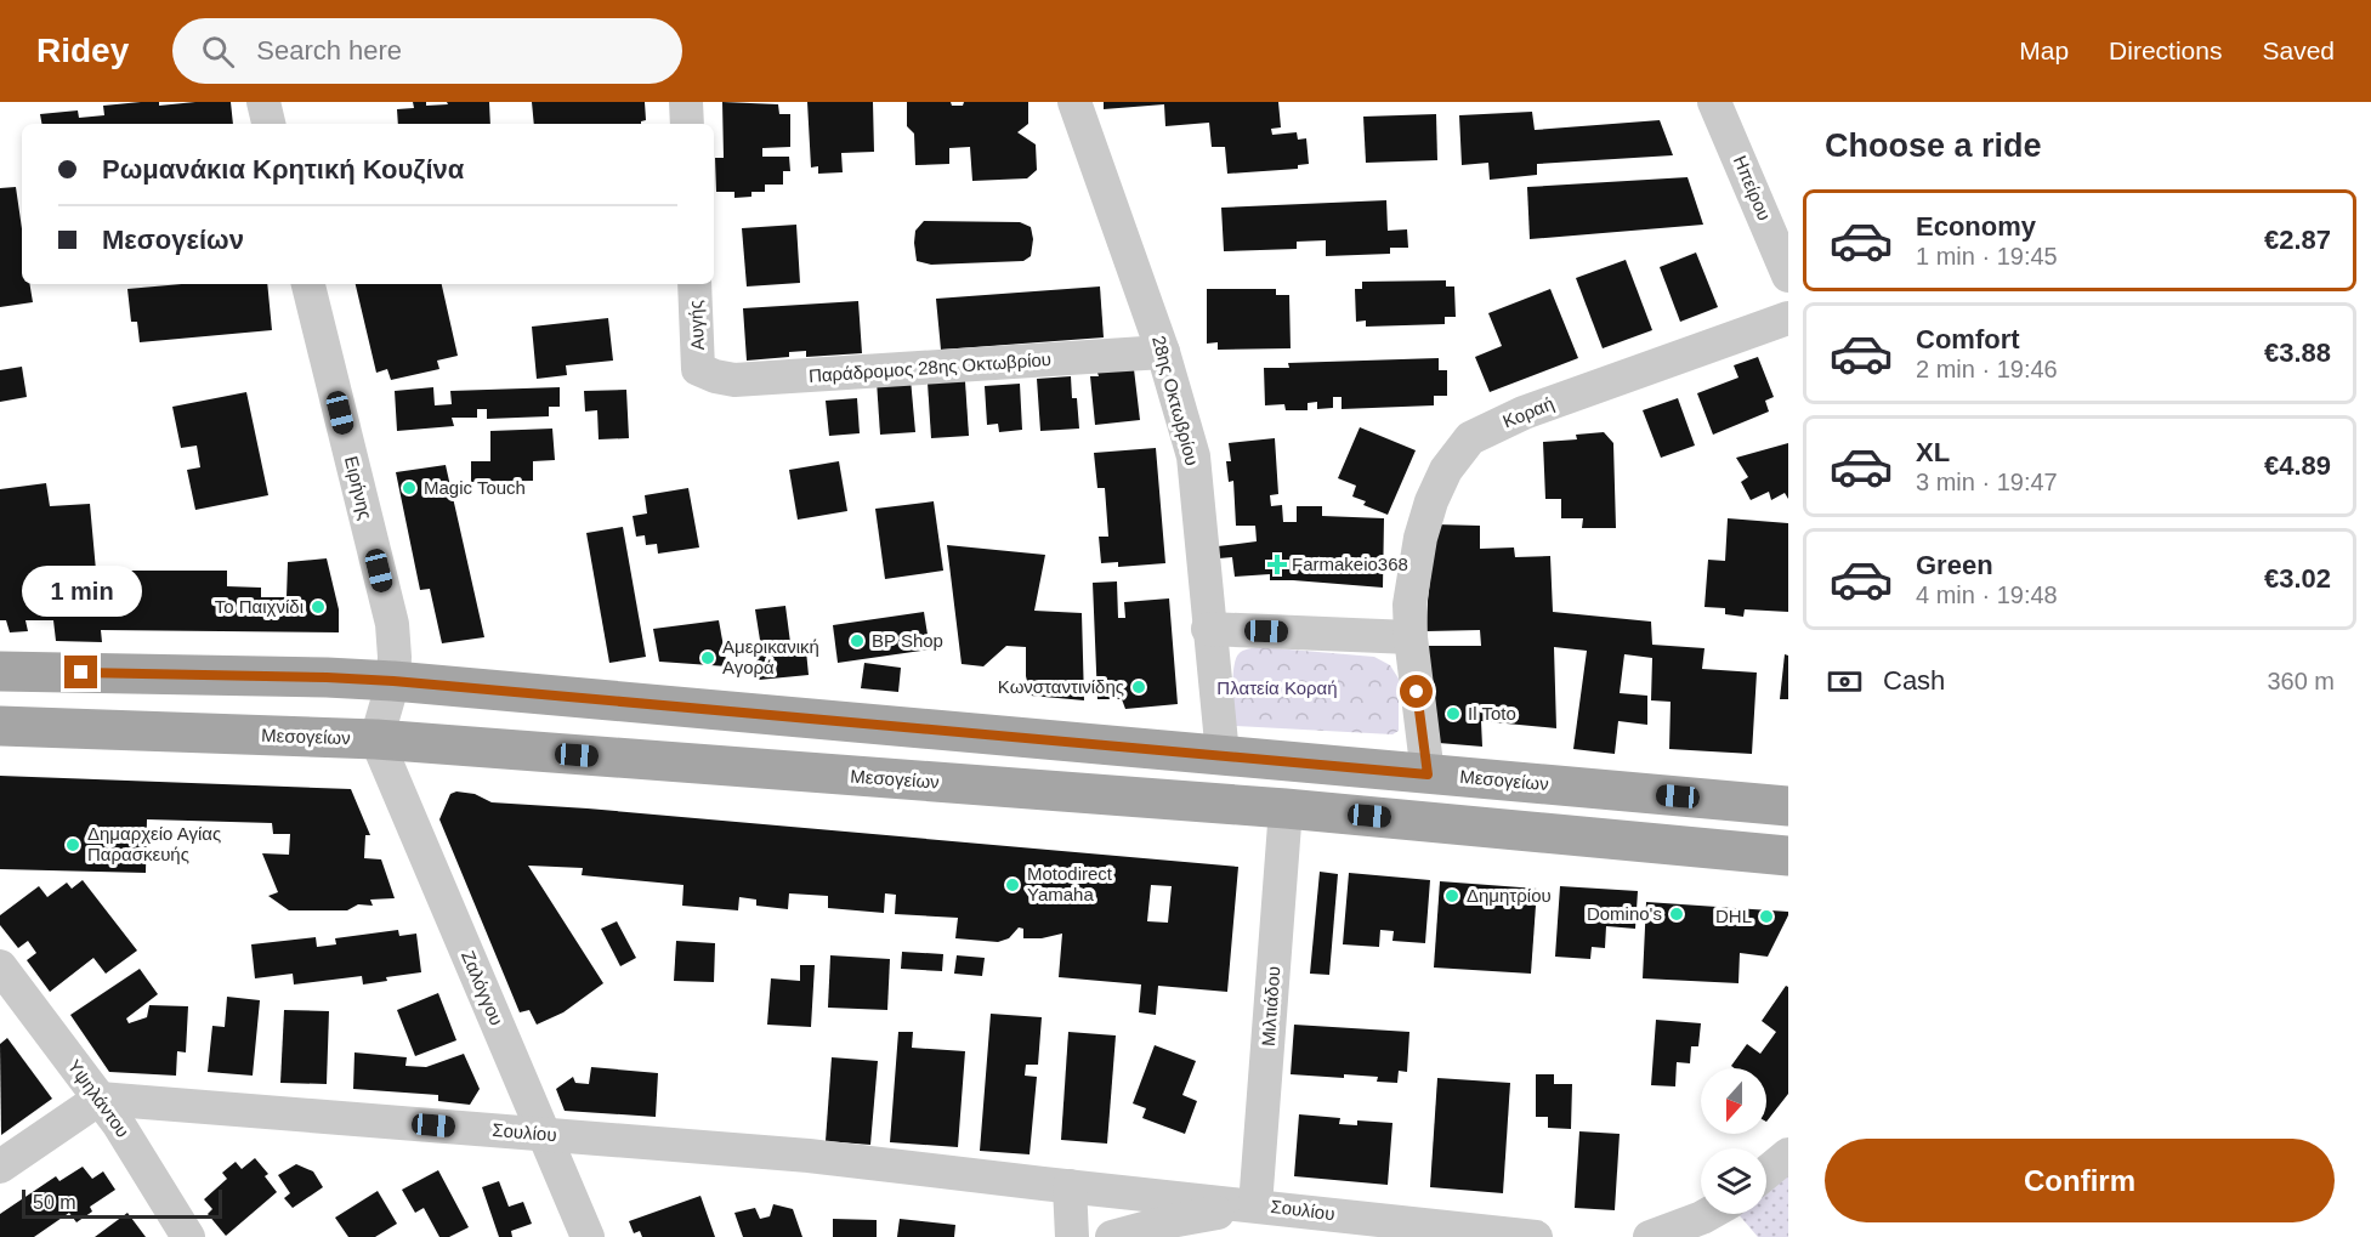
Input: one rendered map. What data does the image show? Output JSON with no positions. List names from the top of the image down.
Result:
{
  "streets": {
    "main road": ["Μεσογείων"],
    "street": [
      "Ηπείρου",
      "Αυγής",
      "Παράδρομος 28ης Οκτωβρίου",
      "28ης Οκτωβρίου",
      "Κοραή",
      "Ειρήνης",
      "Ζαλόγγου",
      "Μιλτιάδου",
      "Υψηλάντου",
      "Σουλίου"
    ]
  },
  "crossings": [
    ["Αυγής", "Παράδρομος 28ης Οκτωβρίου"],
    ["Παράδρομος 28ης Οκτωβρίου", "28ης Οκτωβρίου"],
    ["28ης Οκτωβρίου", "Μεσογείων"],
    ["Κοραή", "Μεσογείων"],
    ["Ειρήνης", "Μεσογείων"],
    ["Ειρήνης", "Ζαλόγγου"],
    ["Μεσογείων", "Ζαλόγγου"],
    ["Μεσογείων", "Μιλτιάδου"],
    ["Ζαλόγγου", "Σουλίου"],
    ["Μιλτιάδου", "Σουλίου"],
    ["Υψηλάντου", "Σουλίου"]
  ],
  "parks": ["Πλατεία Κοραή"],
  "places": {
    "other": [
      "Magic Touch",
      "Το Παιχνίδι",
      "BP Shop",
      "Αμερικανική Αγορά",
      "Κωνσταντινίδης",
      "Il Toto",
      "Δημαρχείο Αγίας Παρασκευής",
      "Motodirect Yamaha",
      "Δημητρίου",
      "Domino's",
      "DHL"
    ],
    "health": ["Farmakeio368"]
  },
  "scale_bar": "50 m",
  "north": "bottom",
  "page": {
    "header": "Ridey",
    "search": "Search here",
    "nav": ["Map", "Directions", "Saved"],
    "heading": "Choose a ride",
    "banner": ["Ρωμανάκια Κρητική Κουζίνα", "Μεσογείων"],
    "list": [
      {
        "name": "Economy",
        "note": "1 min · 19:45",
        "value": "€2.87"
      },
      {
        "name": "Comfort",
        "note": "2 min · 19:46",
        "value": "€3.88"
      },
      {
        "name": "XL",
        "note": "3 min · 19:47",
        "value": "€4.89"
      },
      {
        "name": "Green",
        "note": "4 min · 19:48",
        "value": "€3.02"
      }
    ],
    "bubble": "1 min",
    "pay": ["Cash", "360 m"],
    "buttons": "Confirm",
    "scale": "50 m"
  }
}
